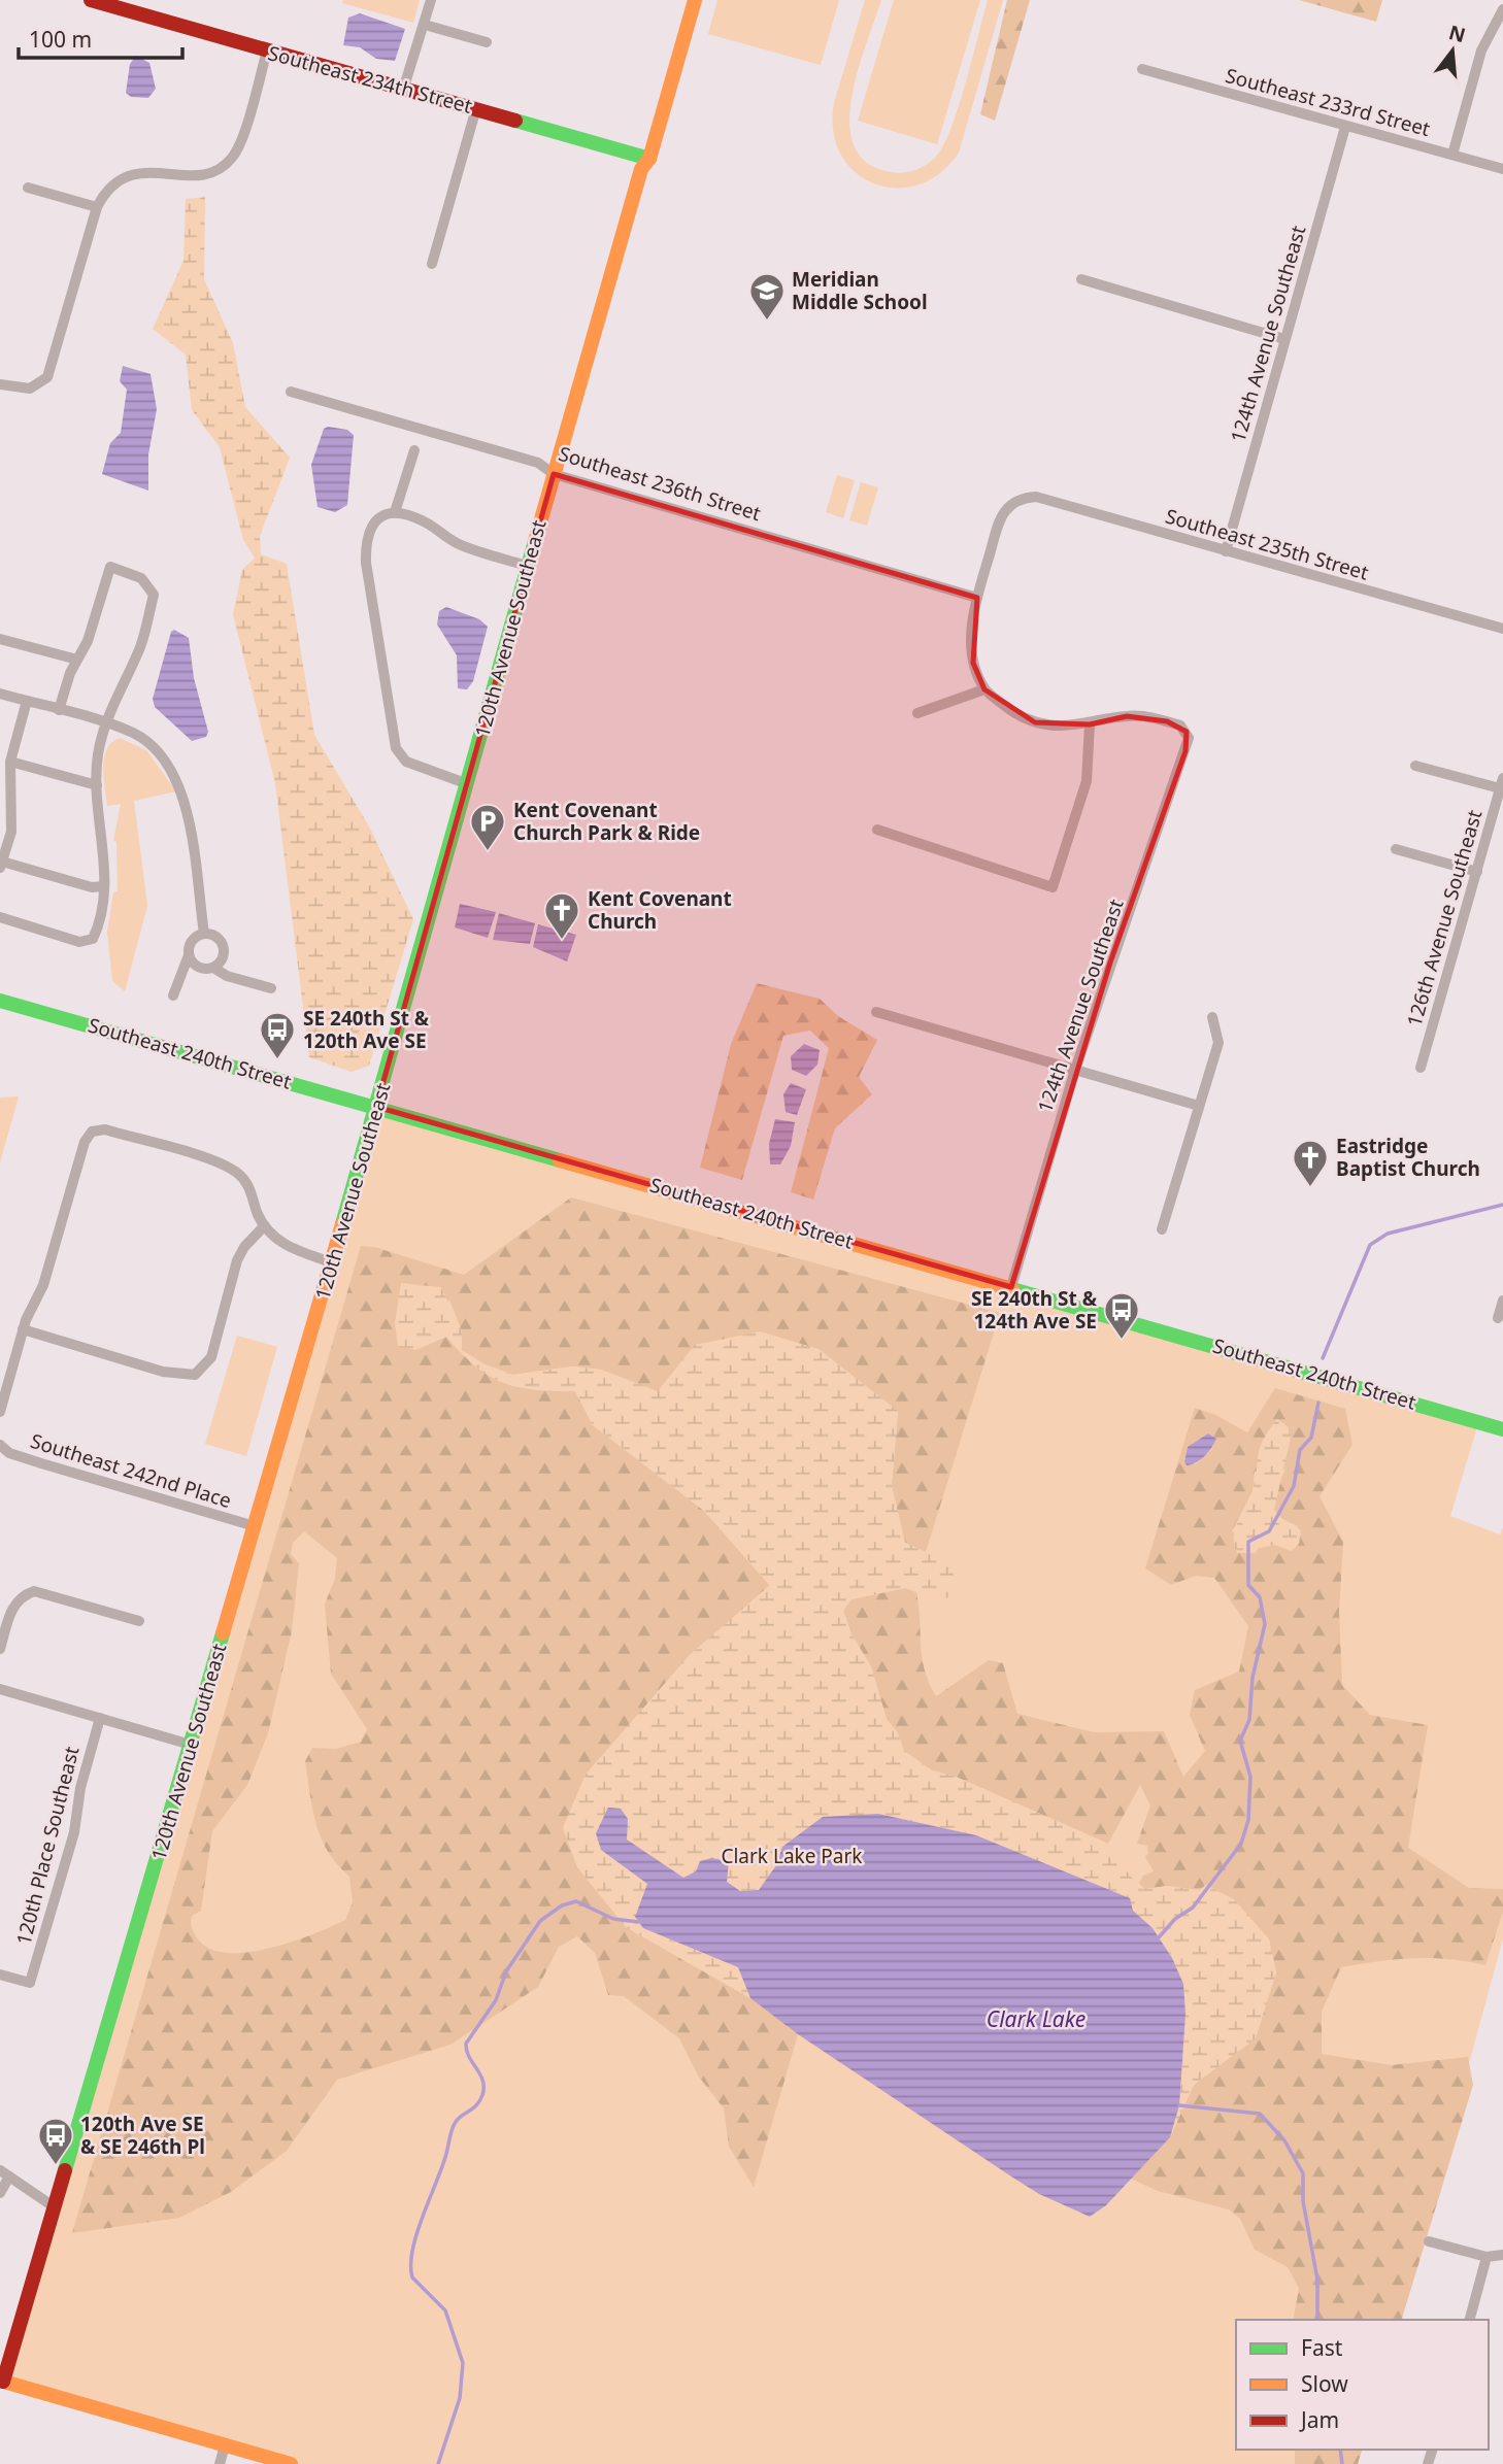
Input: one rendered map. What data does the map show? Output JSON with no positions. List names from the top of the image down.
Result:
{
  "streets": {
    "street": [
      "Southeast 234th Street",
      "Southeast 233rd Street",
      "124th Avenue Southeast",
      "Southeast 236th Street",
      "Southeast 235th Street",
      "120th Avenue Southeast",
      "126th Avenue Southeast",
      "Southeast 240th Street",
      "Southeast 242nd Place",
      "120th Place Southeast"
    ]
  },
  "crossings": [
    ["Southeast 234th Street", "120th Avenue Southeast"],
    ["Southeast 233rd Street", "124th Avenue Southeast"],
    ["124th Avenue Southeast", "Southeast 235th Street"],
    ["124th Avenue Southeast", "Southeast 240th Street"],
    ["Southeast 236th Street", "Southeast 235th Street"],
    ["Southeast 236th Street", "120th Avenue Southeast"],
    ["120th Avenue Southeast", "Southeast 240th Street"],
    ["120th Avenue Southeast", "Southeast 242nd Place"]
  ],
  "water": ["Clark Lake"],
  "parks": ["Clark Lake Park"],
  "places": {
    "school or university": ["Meridian Middle School"],
    "parking": ["Kent Covenant Church Park & Ride"],
    "church": ["Kent Covenant Church", "Eastridge Baptist Church"],
    "bus stop": ["SE 240th St & 120th Ave SE", "SE 240th St & 124th Ave SE", "120th Ave SE & SE 246th Pl"]
  },
  "legend": ["Fast", "Slow", "Jam"],
  "scale_bar": "100 m",
  "north": "top"
}
